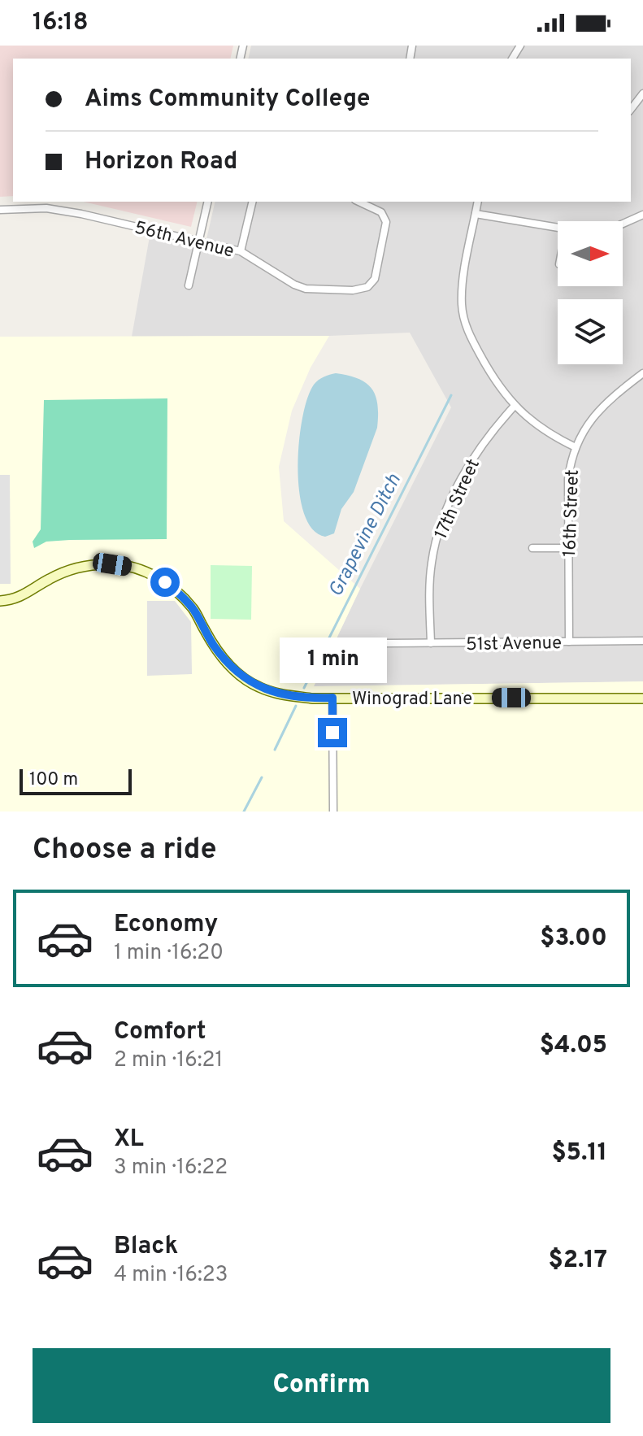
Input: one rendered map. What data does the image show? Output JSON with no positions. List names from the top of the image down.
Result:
{
  "streets": {
    "street": [
      "56th Avenue",
      "17th Street",
      "16th Street",
      "51st Avenue",
      "Winograd Lane"
    ]
  },
  "crossings": [
    ["17th Street", "51st Avenue"],
    ["16th Street", "51st Avenue"]
  ],
  "water": ["Grapevine Ditch"],
  "scale_bar": "100 m",
  "north": "right",
  "page": {
    "status": "16:18",
    "banner": ["Aims Community College", "Horizon Road"],
    "bubble": "1 min",
    "scale": "100 m",
    "heading": "Choose a ride",
    "list": [
      {
        "name": "Economy",
        "note": "1 min · 16:20",
        "value": "$3.00"
      },
      {
        "name": "Comfort",
        "note": "2 min · 16:21",
        "value": "$4.05"
      },
      {
        "name": "XL",
        "note": "3 min · 16:22",
        "value": "$5.11"
      },
      {
        "name": "Black",
        "note": "4 min · 16:23",
        "value": "$2.17"
      }
    ],
    "buttons": "Confirm"
  }
}
